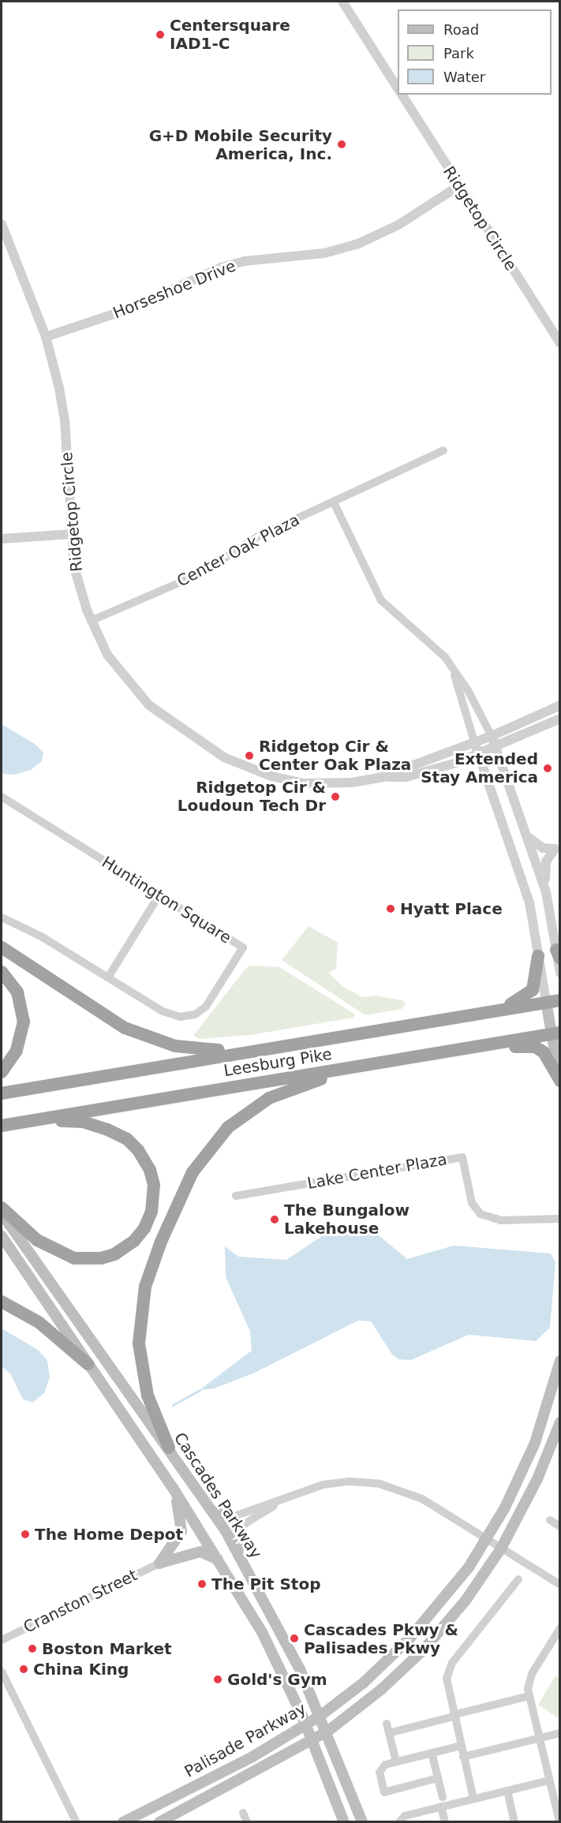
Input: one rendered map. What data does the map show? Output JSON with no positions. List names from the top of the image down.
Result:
{
  "streets": {
    "highway": ["Leesburg Pike"],
    "main road": ["Cascades Parkway", "Palisade Parkway"],
    "street": [
      "Ridgetop Circle",
      "Horseshoe Drive",
      "Center Oak Plaza",
      "Huntington Square",
      "Lake Center Plaza",
      "Cranston Street"
    ]
  },
  "crossings": [
    ["Ridgetop Circle", "Horseshoe Drive"],
    ["Ridgetop Circle", "Center Oak Plaza"],
    ["Cascades Parkway", "Palisade Parkway"]
  ],
  "places": [
    "Centersquare IAD1-C",
    "G+D Mobile Security America, Inc.",
    "Ridgetop Cir & Center Oak Plaza",
    "Extended Stay America",
    "Ridgetop Cir & Loudoun Tech Dr",
    "Hyatt Place",
    "The Bungalow Lakehouse",
    "The Home Depot",
    "The Pit Stop",
    "Cascades Pkwy & Palisades Pkwy",
    "Boston Market",
    "China King",
    "Gold's Gym"
  ],
  "legend": ["Road", "Park", "Water"]
}
